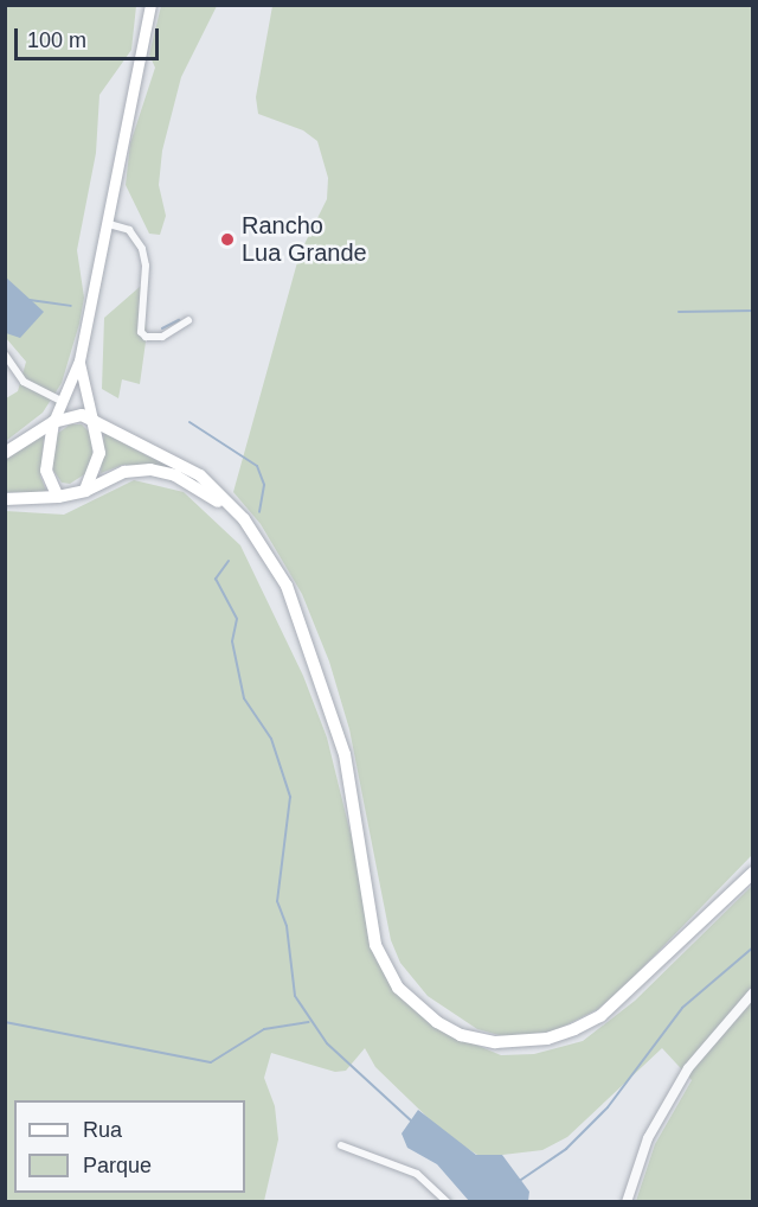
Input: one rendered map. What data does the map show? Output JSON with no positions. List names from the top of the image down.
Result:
{
  "places": ["Rancho Lua Grande"],
  "legend": ["Rua", "Parque"],
  "scale_bar": "100 m"
}
